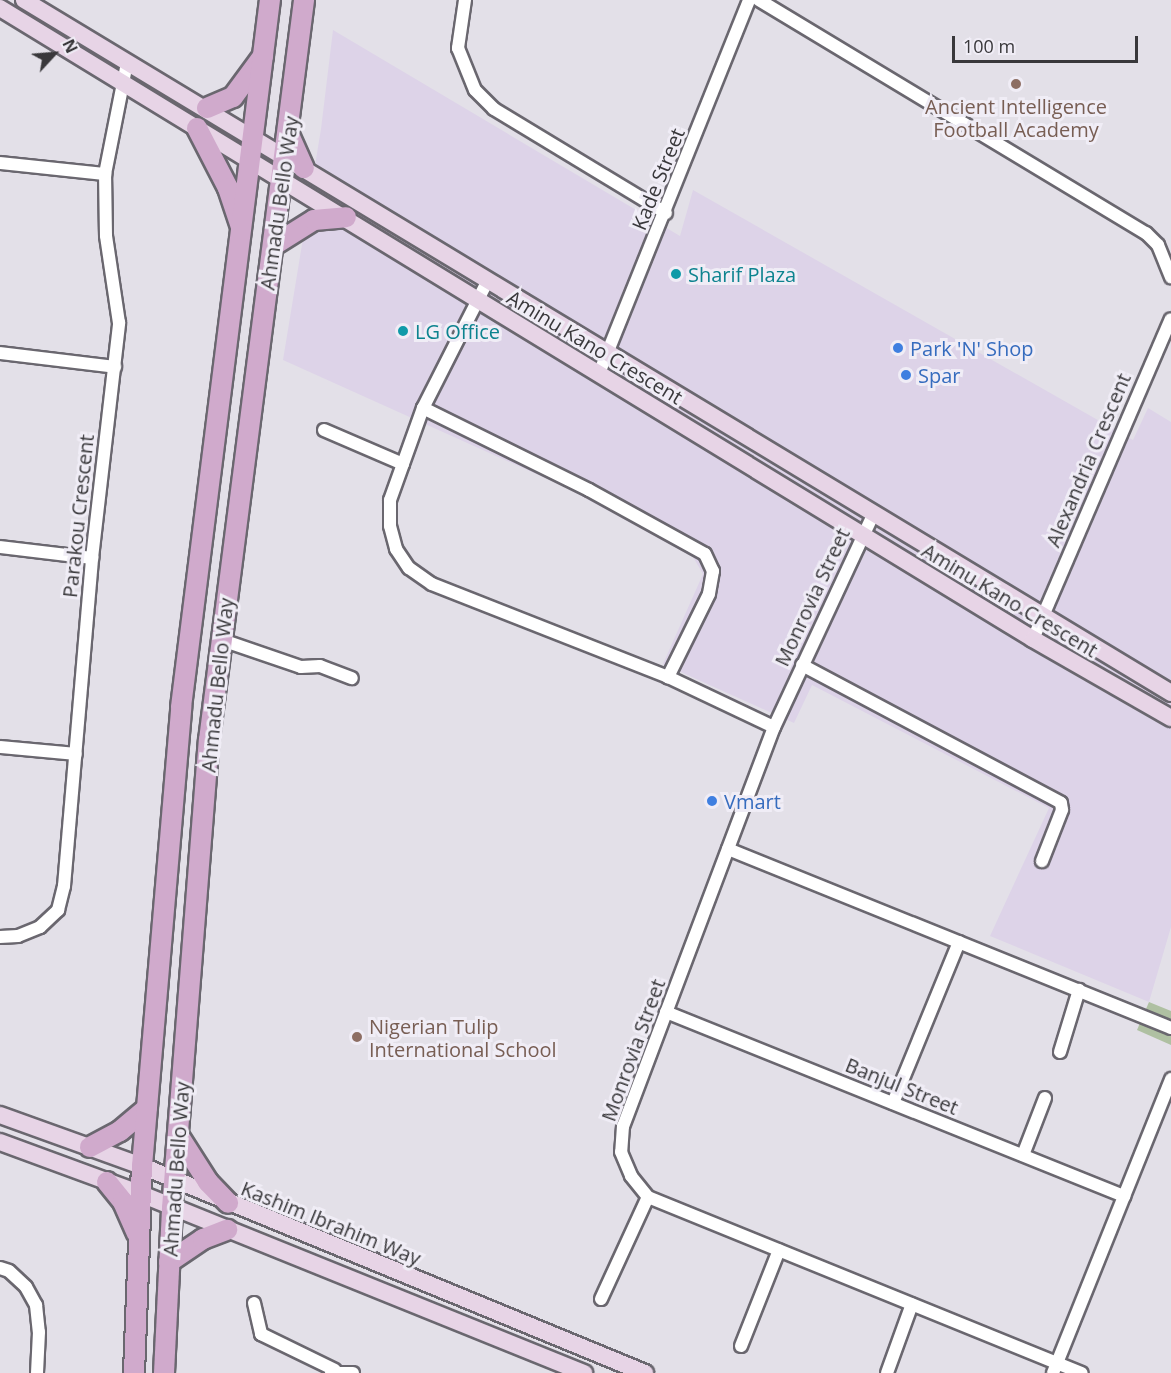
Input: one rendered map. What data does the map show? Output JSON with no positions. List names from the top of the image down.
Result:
{
  "streets": {
    "main road": ["Ahmadu Bello Way", "Aminu Kano Crescent", "Kashim Ibrahim Way"],
    "street": [
      "Kade Street",
      "Alexandria Crescent",
      "Parakou Crescent",
      "Monrovia Street",
      "Banjul Street"
    ]
  },
  "crossings": [
    ["Kade Street", "Aminu Kano Crescent"],
    ["Ahmadu Bello Way", "Aminu Kano Crescent"],
    ["Ahmadu Bello Way", "Kashim Ibrahim Way"],
    ["Aminu Kano Crescent", "Alexandria Crescent"],
    ["Aminu Kano Crescent", "Parakou Crescent"],
    ["Aminu Kano Crescent", "Monrovia Street"],
    ["Monrovia Street", "Banjul Street"]
  ],
  "places": [
    "Ancient Intelligence Football Academy",
    "Sharif Plaza",
    "LG Office",
    "Park 'N' Shop",
    "Spar",
    "Vmart",
    "Nigerian Tulip International School"
  ],
  "scale_bar": "100 m",
  "north": "top right"
}
